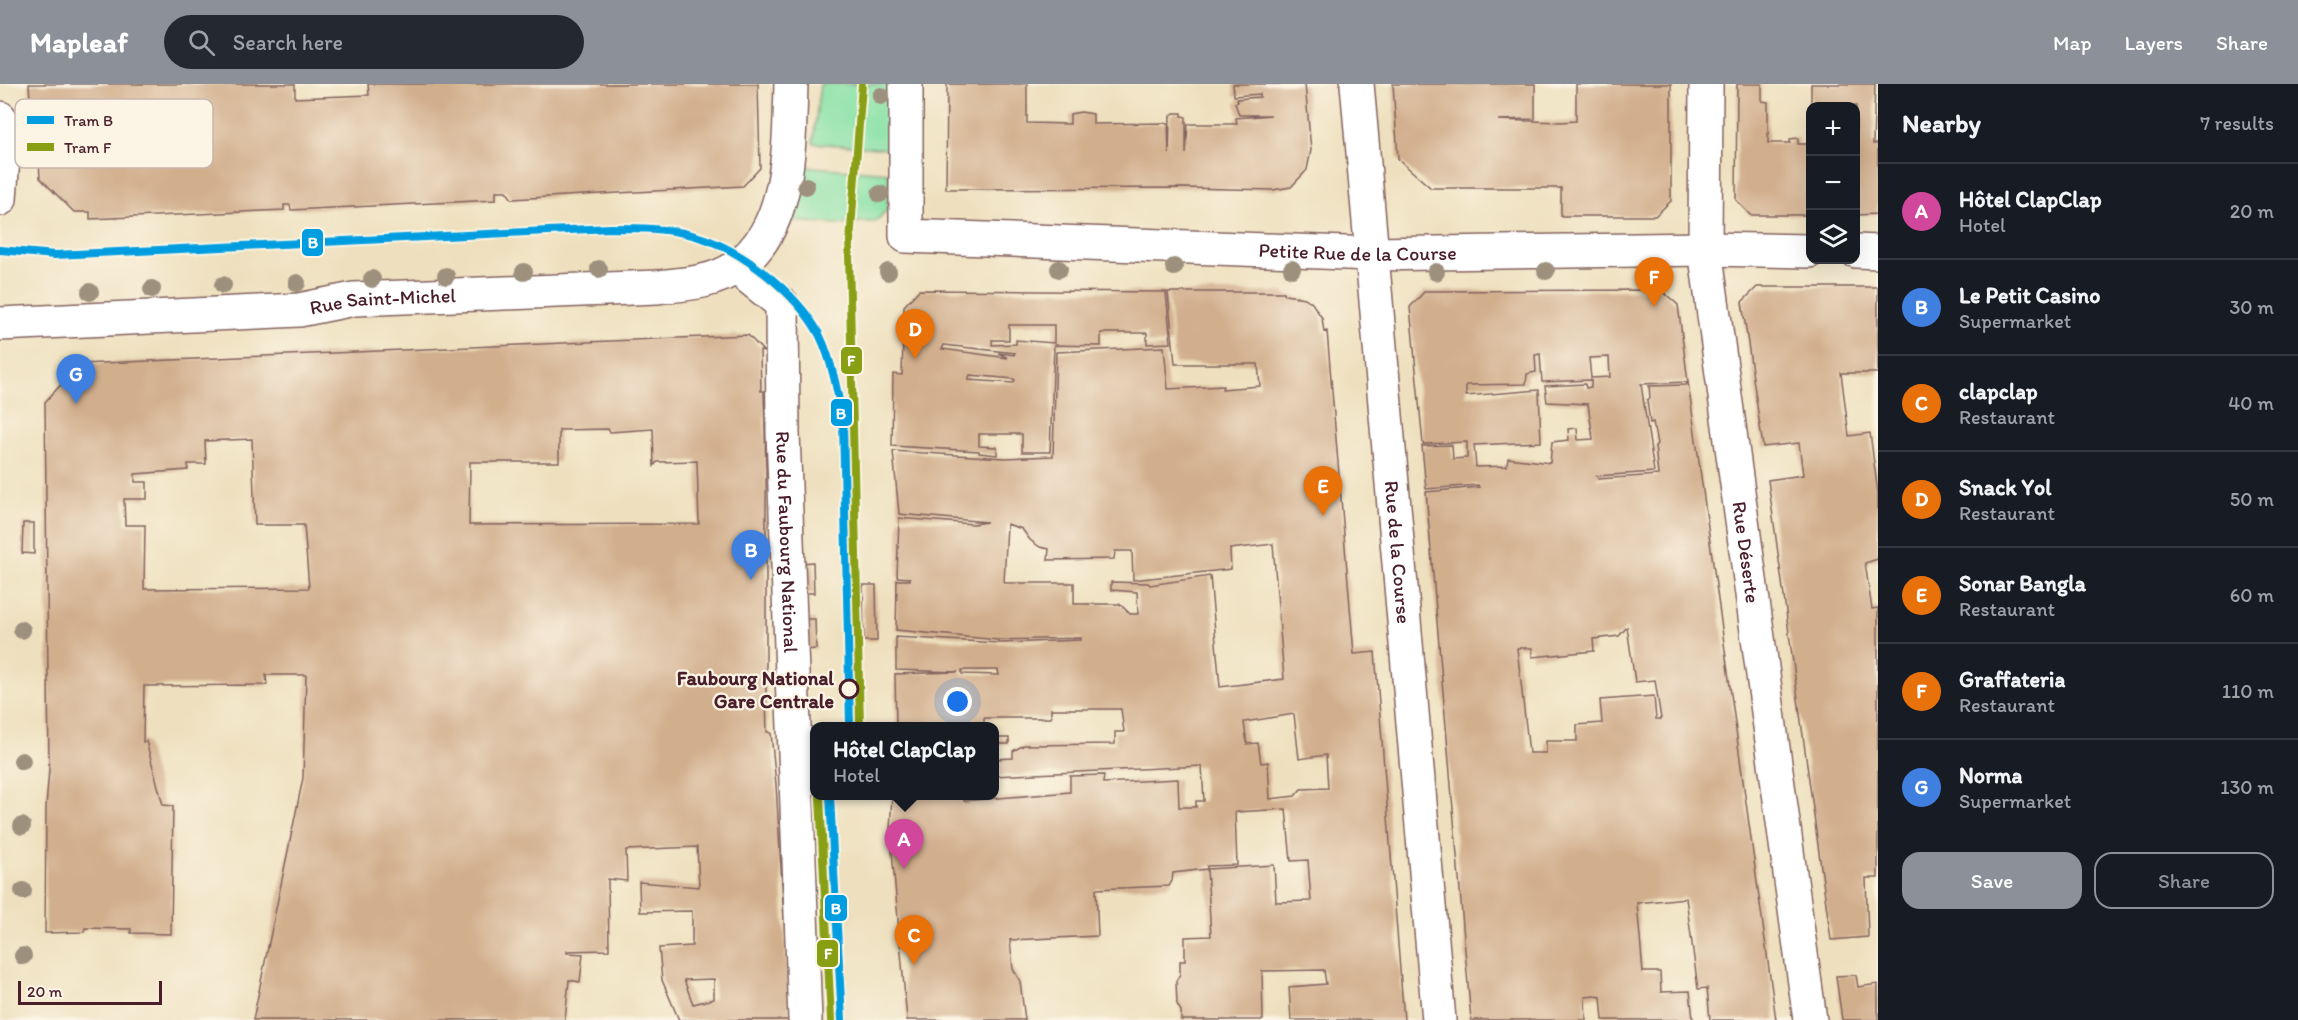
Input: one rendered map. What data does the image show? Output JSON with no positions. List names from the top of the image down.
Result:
{
  "streets": {
    "street": [
      "Petite Rue de la Course",
      "Rue Saint-Michel",
      "Rue du Faubourg National",
      "Rue de la Course",
      "Rue Déserte"
    ]
  },
  "crossings": [
    ["Petite Rue de la Course", "Rue de la Course"],
    ["Petite Rue de la Course", "Rue Déserte"],
    ["Rue Saint-Michel", "Rue du Faubourg National"]
  ],
  "places": ["Faubourg National Gare Centrale"],
  "lines": ["tram line F", "tram line B"],
  "legend": ["Tram B", "Tram F"],
  "scale_bar": "20 m",
  "page": {
    "header": "Mapleaf",
    "search": "Search here",
    "nav": ["Map", "Layers", "Share"],
    "heading": ["Nearby", "7 results"],
    "map_buttons": ["+", "−"],
    "list": [
      {
        "mark": "A",
        "name": "Hôtel ClapClap",
        "note": "Hotel",
        "value": "20 m"
      },
      {
        "mark": "B",
        "name": "Le Petit Casino",
        "note": "Supermarket",
        "value": "30 m"
      },
      {
        "mark": "C",
        "name": "clapclap",
        "note": "Restaurant",
        "value": "40 m"
      },
      {
        "mark": "D",
        "name": "Snack Yol",
        "note": "Restaurant",
        "value": "50 m"
      },
      {
        "mark": "E",
        "name": "Sonar Bangla",
        "note": "Restaurant",
        "value": "60 m"
      },
      {
        "mark": "F",
        "name": "Graffateria",
        "note": "Restaurant",
        "value": "110 m"
      },
      {
        "mark": "G",
        "name": "Norma",
        "note": "Supermarket",
        "value": "130 m"
      }
    ],
    "pins": [
      "F",
      "D",
      "G",
      "E",
      "B",
      "A",
      "C"
    ],
    "popup": ["Hôtel ClapClap", "Hotel"],
    "buttons": ["Save", "Share"],
    "scale": "20 m"
  }
}
